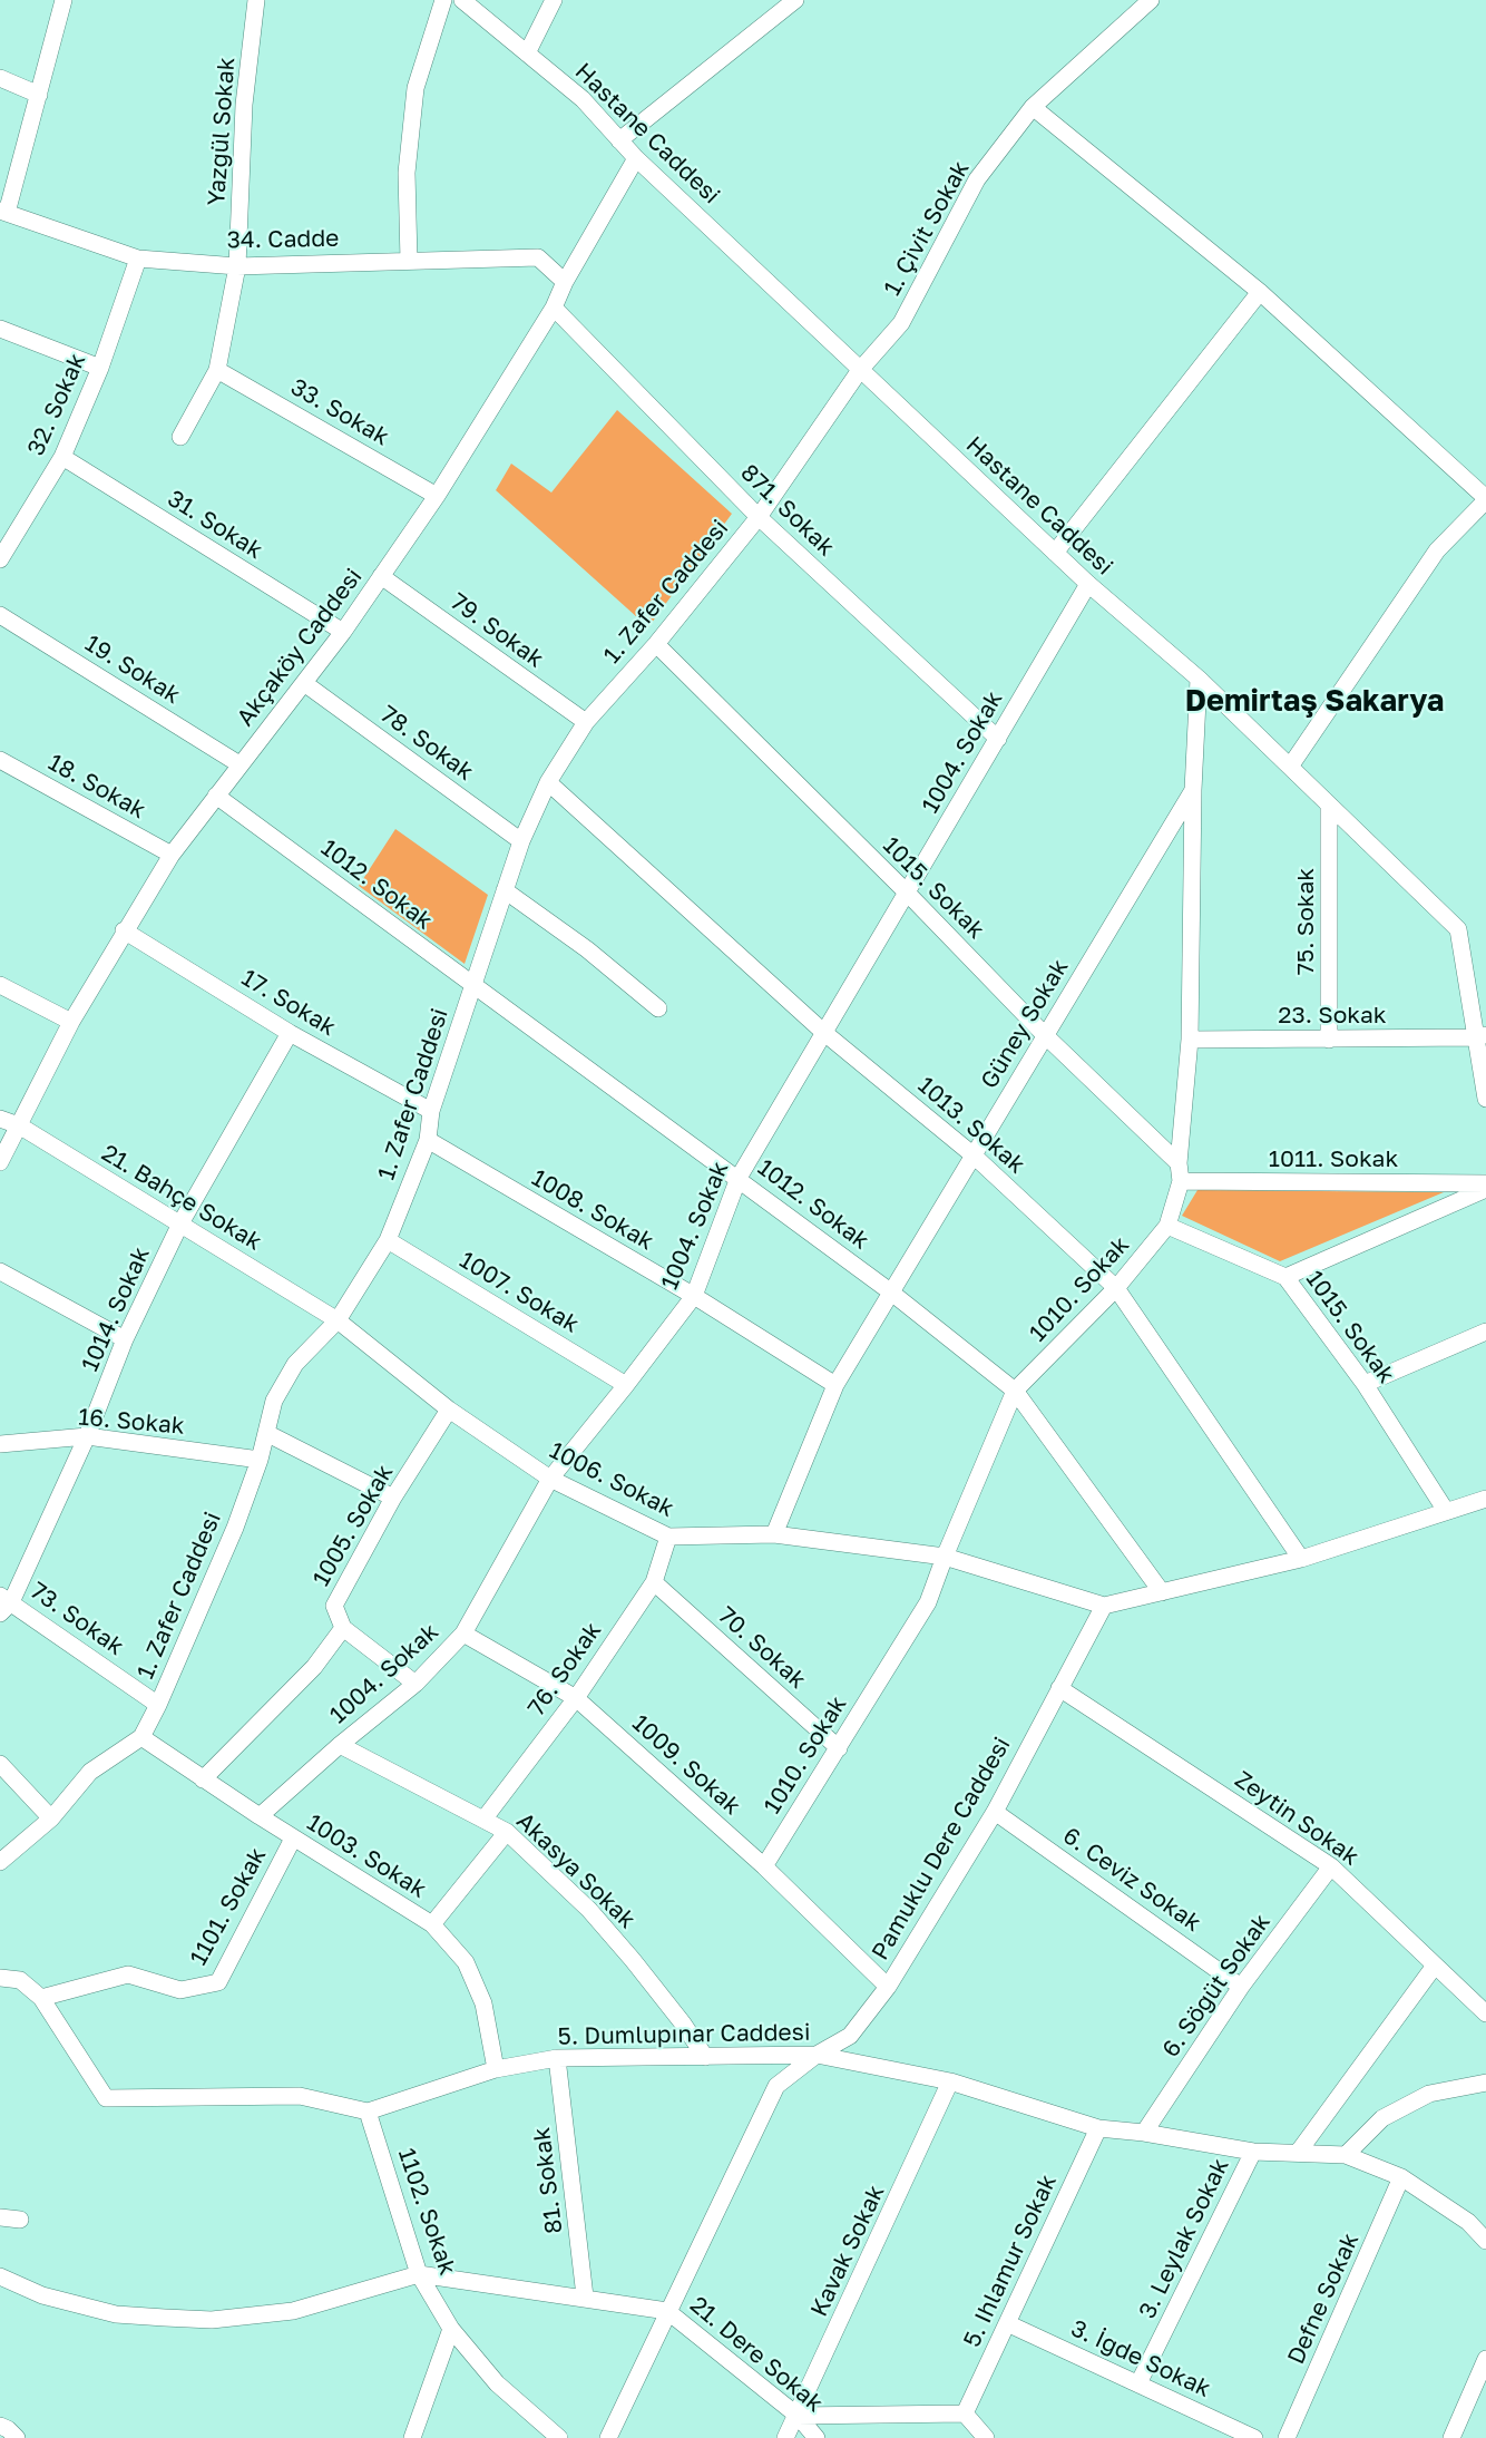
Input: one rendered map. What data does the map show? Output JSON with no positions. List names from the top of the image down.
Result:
{
  "streets": {
    "street": [
      "Yazgül Sokak",
      "Hastane Caddesi",
      "1. Çivit Sokak",
      "34. Cadde",
      "32. Sokak",
      "33. Sokak",
      "871. Sokak",
      "31. Sokak",
      "1. Zafer Caddesi",
      "79. Sokak",
      "Akçaköy Caddesi",
      "19. Sokak",
      "78. Sokak",
      "1004. Sokak",
      "18. Sokak",
      "1012. Sokak",
      "1015. Sokak",
      "75. Sokak",
      "17. Sokak",
      "23. Sokak",
      "Güney Sokak",
      "1013. Sokak",
      "1011. Sokak",
      "21. Bahçe Sokak",
      "1008. Sokak",
      "1010. Sokak",
      "1007. Sokak",
      "1014. Sokak",
      "16. Sokak",
      "1006. Sokak",
      "1005. Sokak",
      "73. Sokak",
      "70. Sokak",
      "76. Sokak",
      "1009. Sokak",
      "Zeytin Sokak",
      "Pamuklu Dere Caddesi",
      "1003. Sokak",
      "Akasya Sokak",
      "6. Ceviz Sokak",
      "1101. Sokak",
      "6. Söğüt Sokak",
      "5. Dumlupınar Caddesi",
      "81. Sokak",
      "1102. Sokak",
      "3. Leylak Sokak",
      "Kavak Sokak",
      "5. Ihlamur Sokak",
      "Defne Sokak",
      "21. Dere Sokak",
      "3. İğde Sokak"
    ]
  },
  "crossings": [
    ["Yazgül Sokak", "34. Cadde"],
    ["Hastane Caddesi", "1. Çivit Sokak"],
    ["Hastane Caddesi", "1. Zafer Caddesi"],
    ["Hastane Caddesi", "Akçaköy Caddesi"],
    ["Hastane Caddesi", "1004. Sokak"],
    ["Hastane Caddesi", "75. Sokak"],
    ["Hastane Caddesi", "23. Sokak"],
    ["Hastane Caddesi", "1010. Sokak"],
    ["1. Çivit Sokak", "1. Zafer Caddesi"],
    ["34. Cadde", "32. Sokak"],
    ["34. Cadde", "Akçaköy Caddesi"],
    ["32. Sokak", "31. Sokak"],
    ["33. Sokak", "Akçaköy Caddesi"],
    ["871. Sokak", "1. Zafer Caddesi"],
    ["871. Sokak", "Akçaköy Caddesi"],
    ["871. Sokak", "1004. Sokak"],
    ["31. Sokak", "Akçaköy Caddesi"],
    ["1. Zafer Caddesi", "79. Sokak"],
    ["1. Zafer Caddesi", "78. Sokak"],
    ["1. Zafer Caddesi", "1012. Sokak"],
    ["1. Zafer Caddesi", "1015. Sokak"],
    ["1. Zafer Caddesi", "17. Sokak"],
    ["1. Zafer Caddesi", "1013. Sokak"],
    ["1. Zafer Caddesi", "21. Bahçe Sokak"],
    ["1. Zafer Caddesi", "1008. Sokak"],
    ["1. Zafer Caddesi", "1007. Sokak"],
    ["1. Zafer Caddesi", "16. Sokak"],
    ["1. Zafer Caddesi", "1006. Sokak"],
    ["1. Zafer Caddesi", "73. Sokak"],
    ["1. Zafer Caddesi", "1003. Sokak"],
    ["79. Sokak", "Akçaköy Caddesi"],
    ["Akçaköy Caddesi", "19. Sokak"],
    ["Akçaköy Caddesi", "78. Sokak"],
    ["Akçaköy Caddesi", "18. Sokak"],
    ["Akçaköy Caddesi", "1012. Sokak"],
    ["Akçaköy Caddesi", "17. Sokak"],
    ["Akçaköy Caddesi", "21. Bahçe Sokak"],
    ["1004. Sokak", "1012. Sokak"],
    ["1004. Sokak", "1015. Sokak"],
    ["1004. Sokak", "1013. Sokak"],
    ["1004. Sokak", "1008. Sokak"],
    ["1004. Sokak", "1007. Sokak"],
    ["1004. Sokak", "1006. Sokak"],
    ["1004. Sokak", "1009. Sokak"],
    ["1004. Sokak", "1003. Sokak"],
    ["1004. Sokak", "Akasya Sokak"],
    ["1012. Sokak", "Güney Sokak"],
    ["1012. Sokak", "1010. Sokak"],
    ["1015. Sokak", "Güney Sokak"],
    ["1015. Sokak", "1010. Sokak"],
    ["75. Sokak", "23. Sokak"],
    ["17. Sokak", "1014. Sokak"],
    ["23. Sokak", "1010. Sokak"],
    ["Güney Sokak", "1013. Sokak"],
    ["Güney Sokak", "1008. Sokak"],
    ["Güney Sokak", "1010. Sokak"],
    ["Güney Sokak", "1006. Sokak"],
    ["1013. Sokak", "1010. Sokak"],
    ["1011. Sokak", "1010. Sokak"],
    ["21. Bahçe Sokak", "1014. Sokak"],
    ["21. Bahçe Sokak", "1006. Sokak"],
    ["1010. Sokak", "1006. Sokak"],
    ["1010. Sokak", "70. Sokak"],
    ["1010. Sokak", "1009. Sokak"],
    ["1014. Sokak", "16. Sokak"],
    ["1014. Sokak", "73. Sokak"],
    ["1006. Sokak", "1005. Sokak"],
    ["1006. Sokak", "76. Sokak"],
    ["1006. Sokak", "Pamuklu Dere Caddesi"],
    ["70. Sokak", "76. Sokak"],
    ["76. Sokak", "1009. Sokak"],
    ["76. Sokak", "Akasya Sokak"],
    ["1009. Sokak", "Pamuklu Dere Caddesi"],
    ["Zeytin Sokak", "Pamuklu Dere Caddesi"],
    ["Zeytin Sokak", "6. Söğüt Sokak"],
    ["Pamuklu Dere Caddesi", "6. Ceviz Sokak"],
    ["Pamuklu Dere Caddesi", "5. Dumlupınar Caddesi"],
    ["Pamuklu Dere Caddesi", "21. Dere Sokak"],
    ["1003. Sokak", "1101. Sokak"],
    ["1003. Sokak", "5. Dumlupınar Caddesi"],
    ["Akasya Sokak", "5. Dumlupınar Caddesi"],
    ["6. Ceviz Sokak", "6. Söğüt Sokak"],
    ["6. Söğüt Sokak", "5. Dumlupınar Caddesi"],
    ["5. Dumlupınar Caddesi", "81. Sokak"],
    ["5. Dumlupınar Caddesi", "1102. Sokak"],
    ["5. Dumlupınar Caddesi", "3. Leylak Sokak"],
    ["5. Dumlupınar Caddesi", "Kavak Sokak"],
    ["5. Dumlupınar Caddesi", "5. Ihlamur Sokak"],
    ["5. Dumlupınar Caddesi", "Defne Sokak"],
    ["81. Sokak", "21. Dere Sokak"],
    ["1102. Sokak", "21. Dere Sokak"],
    ["3. Leylak Sokak", "3. İğde Sokak"],
    ["Kavak Sokak", "21. Dere Sokak"],
    ["5. Ihlamur Sokak", "3. İğde Sokak"]
  ],
  "districts": ["Demirtaş Sakarya"]
}
